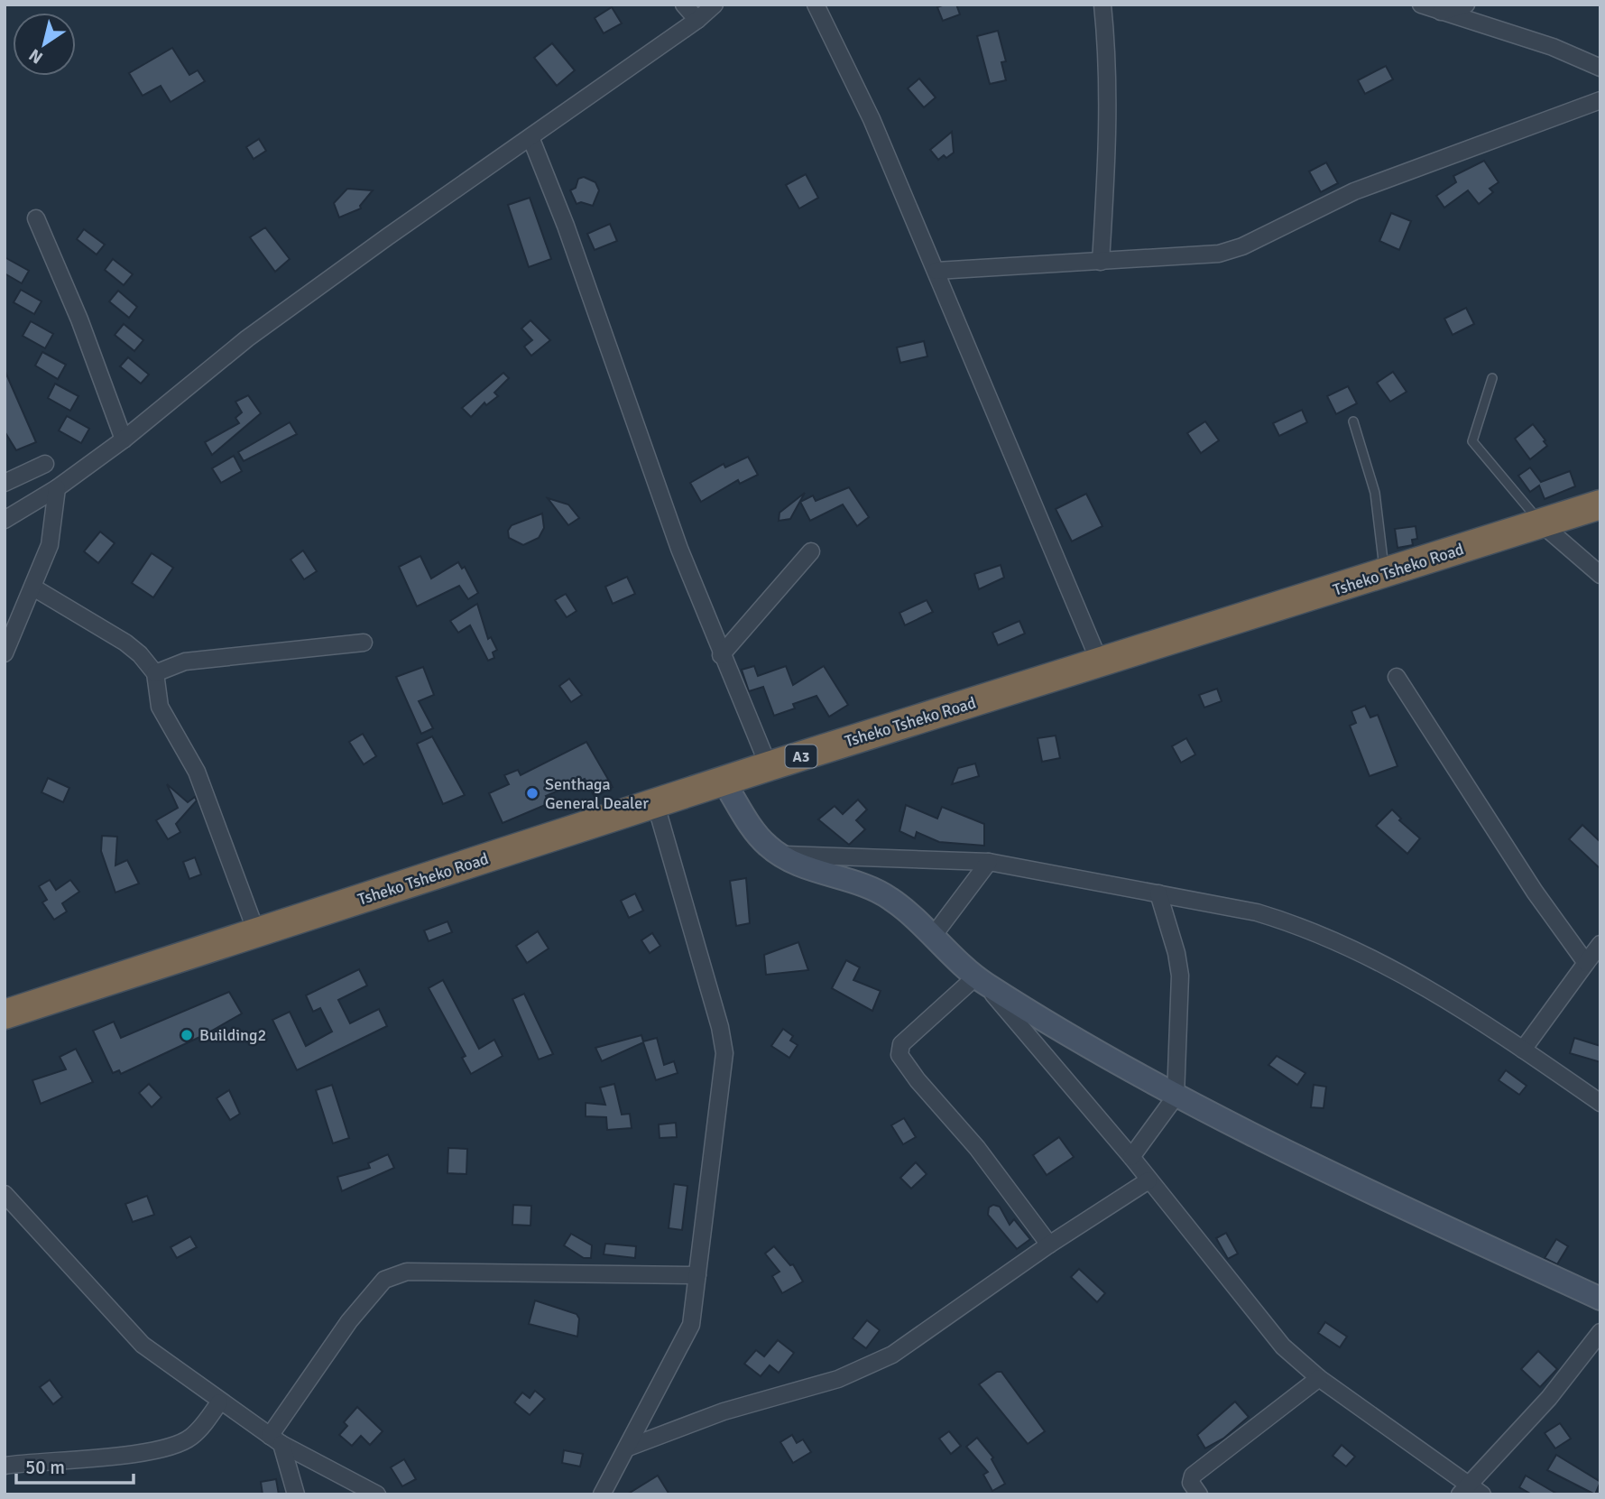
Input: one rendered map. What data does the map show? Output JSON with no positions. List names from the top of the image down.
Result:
{
  "streets": {
    "highway": ["Tsheko Tsheko Road", "A3"]
  },
  "places": ["Senthaga General Dealer", "Building2"],
  "scale_bar": "50 m",
  "north": "bottom left"
}
